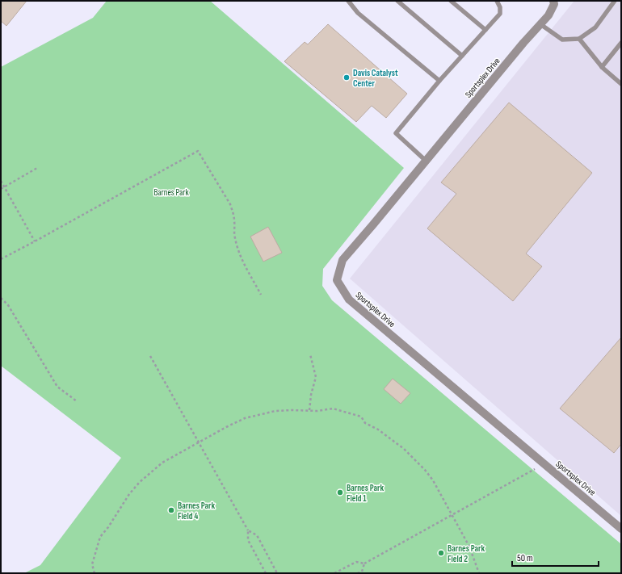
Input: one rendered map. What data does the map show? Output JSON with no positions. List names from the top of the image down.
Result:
{
  "streets": {
    "street": ["Sportsplex Drive"]
  },
  "parks": ["Barnes Park"],
  "places": [
    "Davis Catalyst Center",
    "Barnes Park Field 1",
    "Barnes Park Field 4",
    "Barnes Park Field 2"
  ],
  "scale_bar": "50 m"
}
